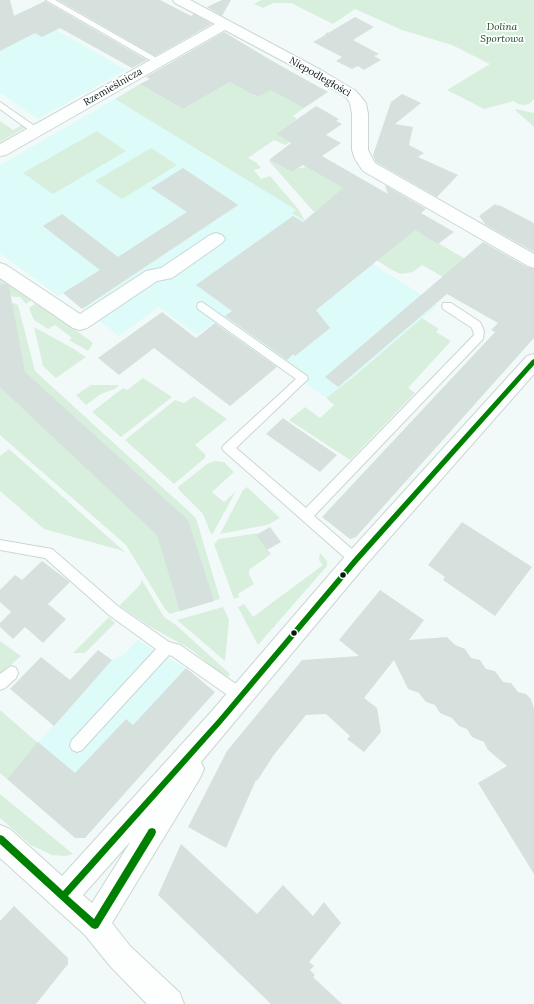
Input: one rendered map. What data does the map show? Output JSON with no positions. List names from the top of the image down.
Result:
{
  "streets": {
    "street": ["Niepodległości", "Rzemieślnicza"]
  },
  "crossings": [
    ["Niepodległości", "Rzemieślnicza"]
  ],
  "parks": ["Dolina Sportowa"]
}
